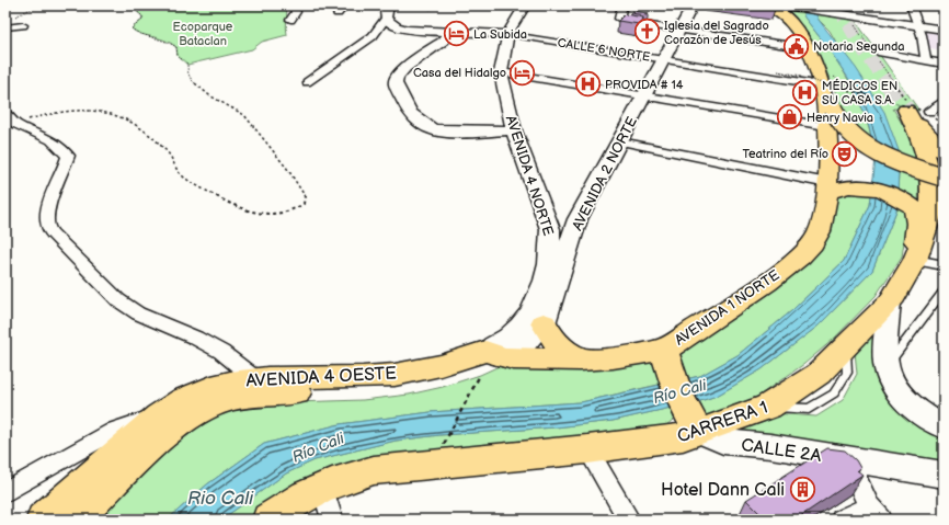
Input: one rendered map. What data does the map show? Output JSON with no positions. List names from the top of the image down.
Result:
{
  "streets": {
    "main road": [
      "CALLE 6 NORTE",
      "AVENIDA 2 NORTE",
      "AVENIDA 4 NORTE",
      "AVENIDA 1 NORTE",
      "AVENIDA 4 OESTE",
      "CARRERA 1",
      "CALLE 2A"
    ]
  },
  "crossings": [
    ["CALLE 6 NORTE", "AVENIDA 2 NORTE"],
    ["CALLE 6 NORTE", "AVENIDA 4 NORTE"],
    ["CALLE 6 NORTE", "AVENIDA 1 NORTE"],
    ["AVENIDA 2 NORTE", "AVENIDA 4 NORTE"],
    ["AVENIDA 2 NORTE", "AVENIDA 1 NORTE"],
    ["AVENIDA 2 NORTE", "AVENIDA 4 OESTE"],
    ["AVENIDA 4 NORTE", "AVENIDA 1 NORTE"],
    ["AVENIDA 4 NORTE", "AVENIDA 4 OESTE"],
    ["AVENIDA 1 NORTE", "AVENIDA 4 OESTE"],
    ["CARRERA 1", "CALLE 2A"]
  ],
  "water": ["Río Cali", "Rio Cali"],
  "parks": ["Ecoparque Bataclan"],
  "places": {
    "church": ["Iglesia del Sagrado Corazón de Jesús"],
    "hotel": ["La Subida", "Casa del Hidalgo"],
    "public building": ["Notaria Segunda"],
    "hospital": ["PROVIDA # 14", "MÉDICOS EN SU CASA S.A."],
    "shop": ["Henry Navia"],
    "theatre": ["Teatrino del Río"],
    "building": ["Hotel Dann Cali"]
  }
}
